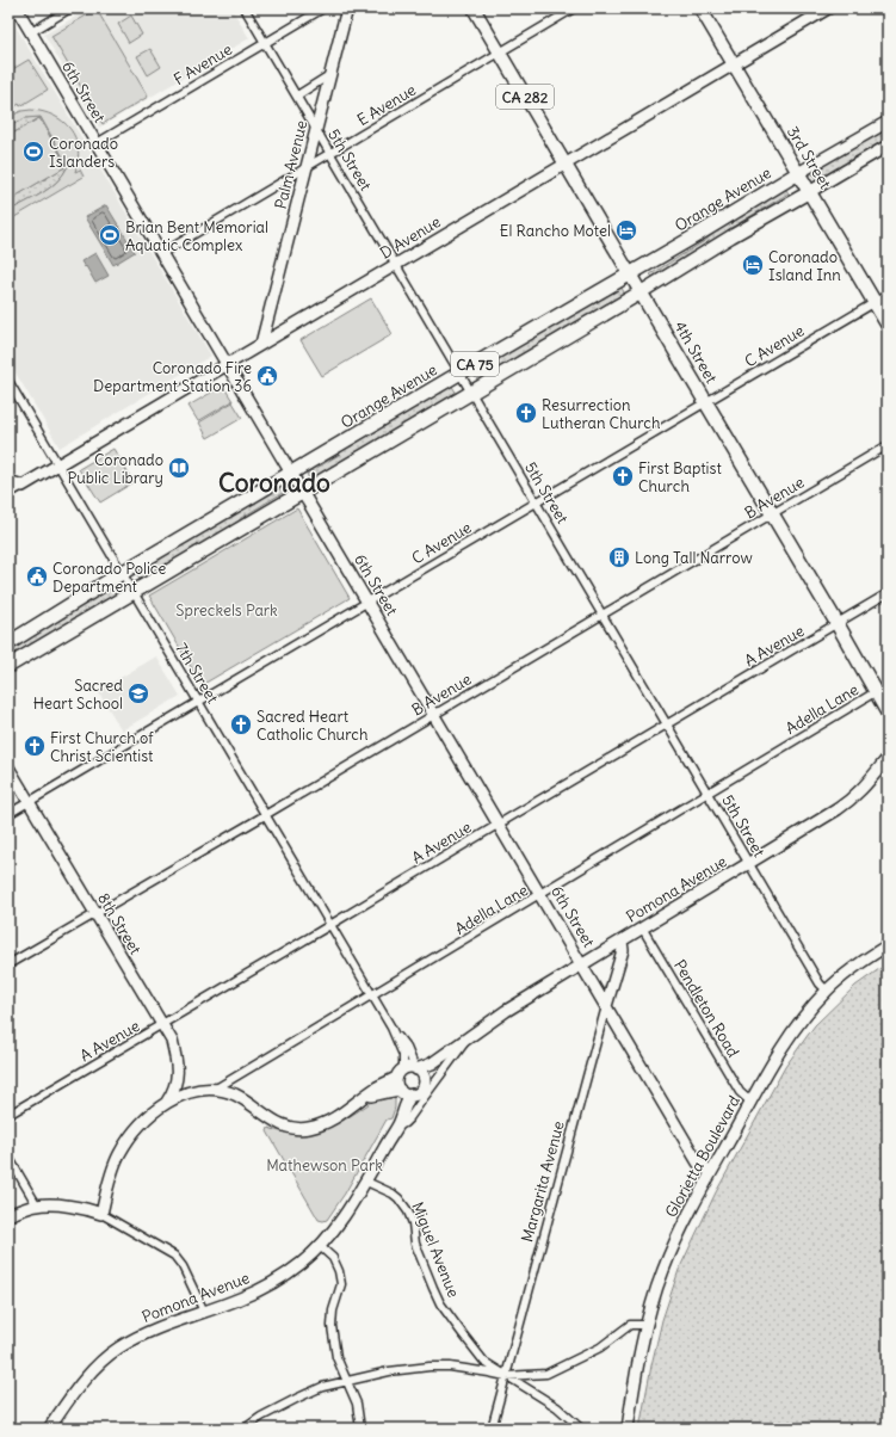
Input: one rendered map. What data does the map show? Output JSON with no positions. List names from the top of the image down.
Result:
{
  "streets": {
    "highway": [
      "3rd Street",
      "Orange Avenue",
      "4th Street",
      "CA 75"
    ],
    "main road": ["CA 282"],
    "street": [
      "F Avenue",
      "6th Street",
      "E Avenue",
      "5th Street",
      "Palm Avenue",
      "D Avenue",
      "C Avenue",
      "B Avenue",
      "A Avenue",
      "7th Street",
      "Adella Lane",
      "Pomona Avenue",
      "8th Street",
      "Pendleton Road",
      "Glorietta Boulevard",
      "Margarita Avenue",
      "Miguel Avenue"
    ]
  },
  "crossings": [
    ["F Avenue", "6th Street"],
    ["F Avenue", "5th Street"],
    ["6th Street", "E Avenue"],
    ["6th Street", "Orange Avenue"],
    ["6th Street", "D Avenue"],
    ["6th Street", "C Avenue"],
    ["6th Street", "CA 75"],
    ["6th Street", "B Avenue"],
    ["6th Street", "A Avenue"],
    ["6th Street", "Adella Lane"],
    ["6th Street", "Pomona Avenue"],
    ["6th Street", "Glorietta Boulevard"],
    ["6th Street", "Margarita Avenue"],
    ["E Avenue", "5th Street"],
    ["E Avenue", "Palm Avenue"],
    ["E Avenue", "4th Street"],
    ["3rd Street", "Orange Avenue"],
    ["3rd Street", "D Avenue"],
    ["3rd Street", "C Avenue"],
    ["5th Street", "Palm Avenue"],
    ["5th Street", "Orange Avenue"],
    ["5th Street", "D Avenue"],
    ["5th Street", "C Avenue"],
    ["5th Street", "CA 75"],
    ["5th Street", "B Avenue"],
    ["5th Street", "A Avenue"],
    ["5th Street", "Adella Lane"],
    ["5th Street", "Pomona Avenue"],
    ["5th Street", "Glorietta Boulevard"],
    ["Palm Avenue", "D Avenue"],
    ["Orange Avenue", "4th Street"],
    ["Orange Avenue", "7th Street"],
    ["D Avenue", "4th Street"],
    ["D Avenue", "7th Street"],
    ["C Avenue", "4th Street"],
    ["C Avenue", "7th Street"],
    ["C Avenue", "8th Street"],
    ["4th Street", "CA 75"],
    ["4th Street", "B Avenue"],
    ["4th Street", "A Avenue"],
    ["4th Street", "Adella Lane"],
    ["CA 75", "7th Street"],
    ["B Avenue", "7th Street"],
    ["B Avenue", "8th Street"],
    ["A Avenue", "7th Street"],
    ["A Avenue", "8th Street"],
    ["7th Street", "Adella Lane"],
    ["7th Street", "Pomona Avenue"],
    ["Pomona Avenue", "Pendleton Road"],
    ["Pomona Avenue", "Margarita Avenue"],
    ["Pomona Avenue", "Miguel Avenue"],
    ["Pendleton Road", "Glorietta Boulevard"],
    ["Margarita Avenue", "Miguel Avenue"]
  ],
  "districts": ["Coronado"],
  "parks": ["Spreckels Park", "Mathewson Park"],
  "places": {
    "sports": ["Coronado Islanders", "Brian Bent Memorial Aquatic Complex"],
    "hotel": ["El Rancho Motel", "Coronado Island Inn"],
    "public building": ["Coronado Fire Department Station 36", "Coronado Police Department"],
    "church": [
      "Resurrection Lutheran Church",
      "First Baptist Church",
      "Sacred Heart Catholic Church",
      "First Church of Christ Scientist"
    ],
    "library": ["Coronado Public Library"],
    "building": ["Long Tall Narrow"],
    "school or university": ["Sacred Heart School"]
  }
}
